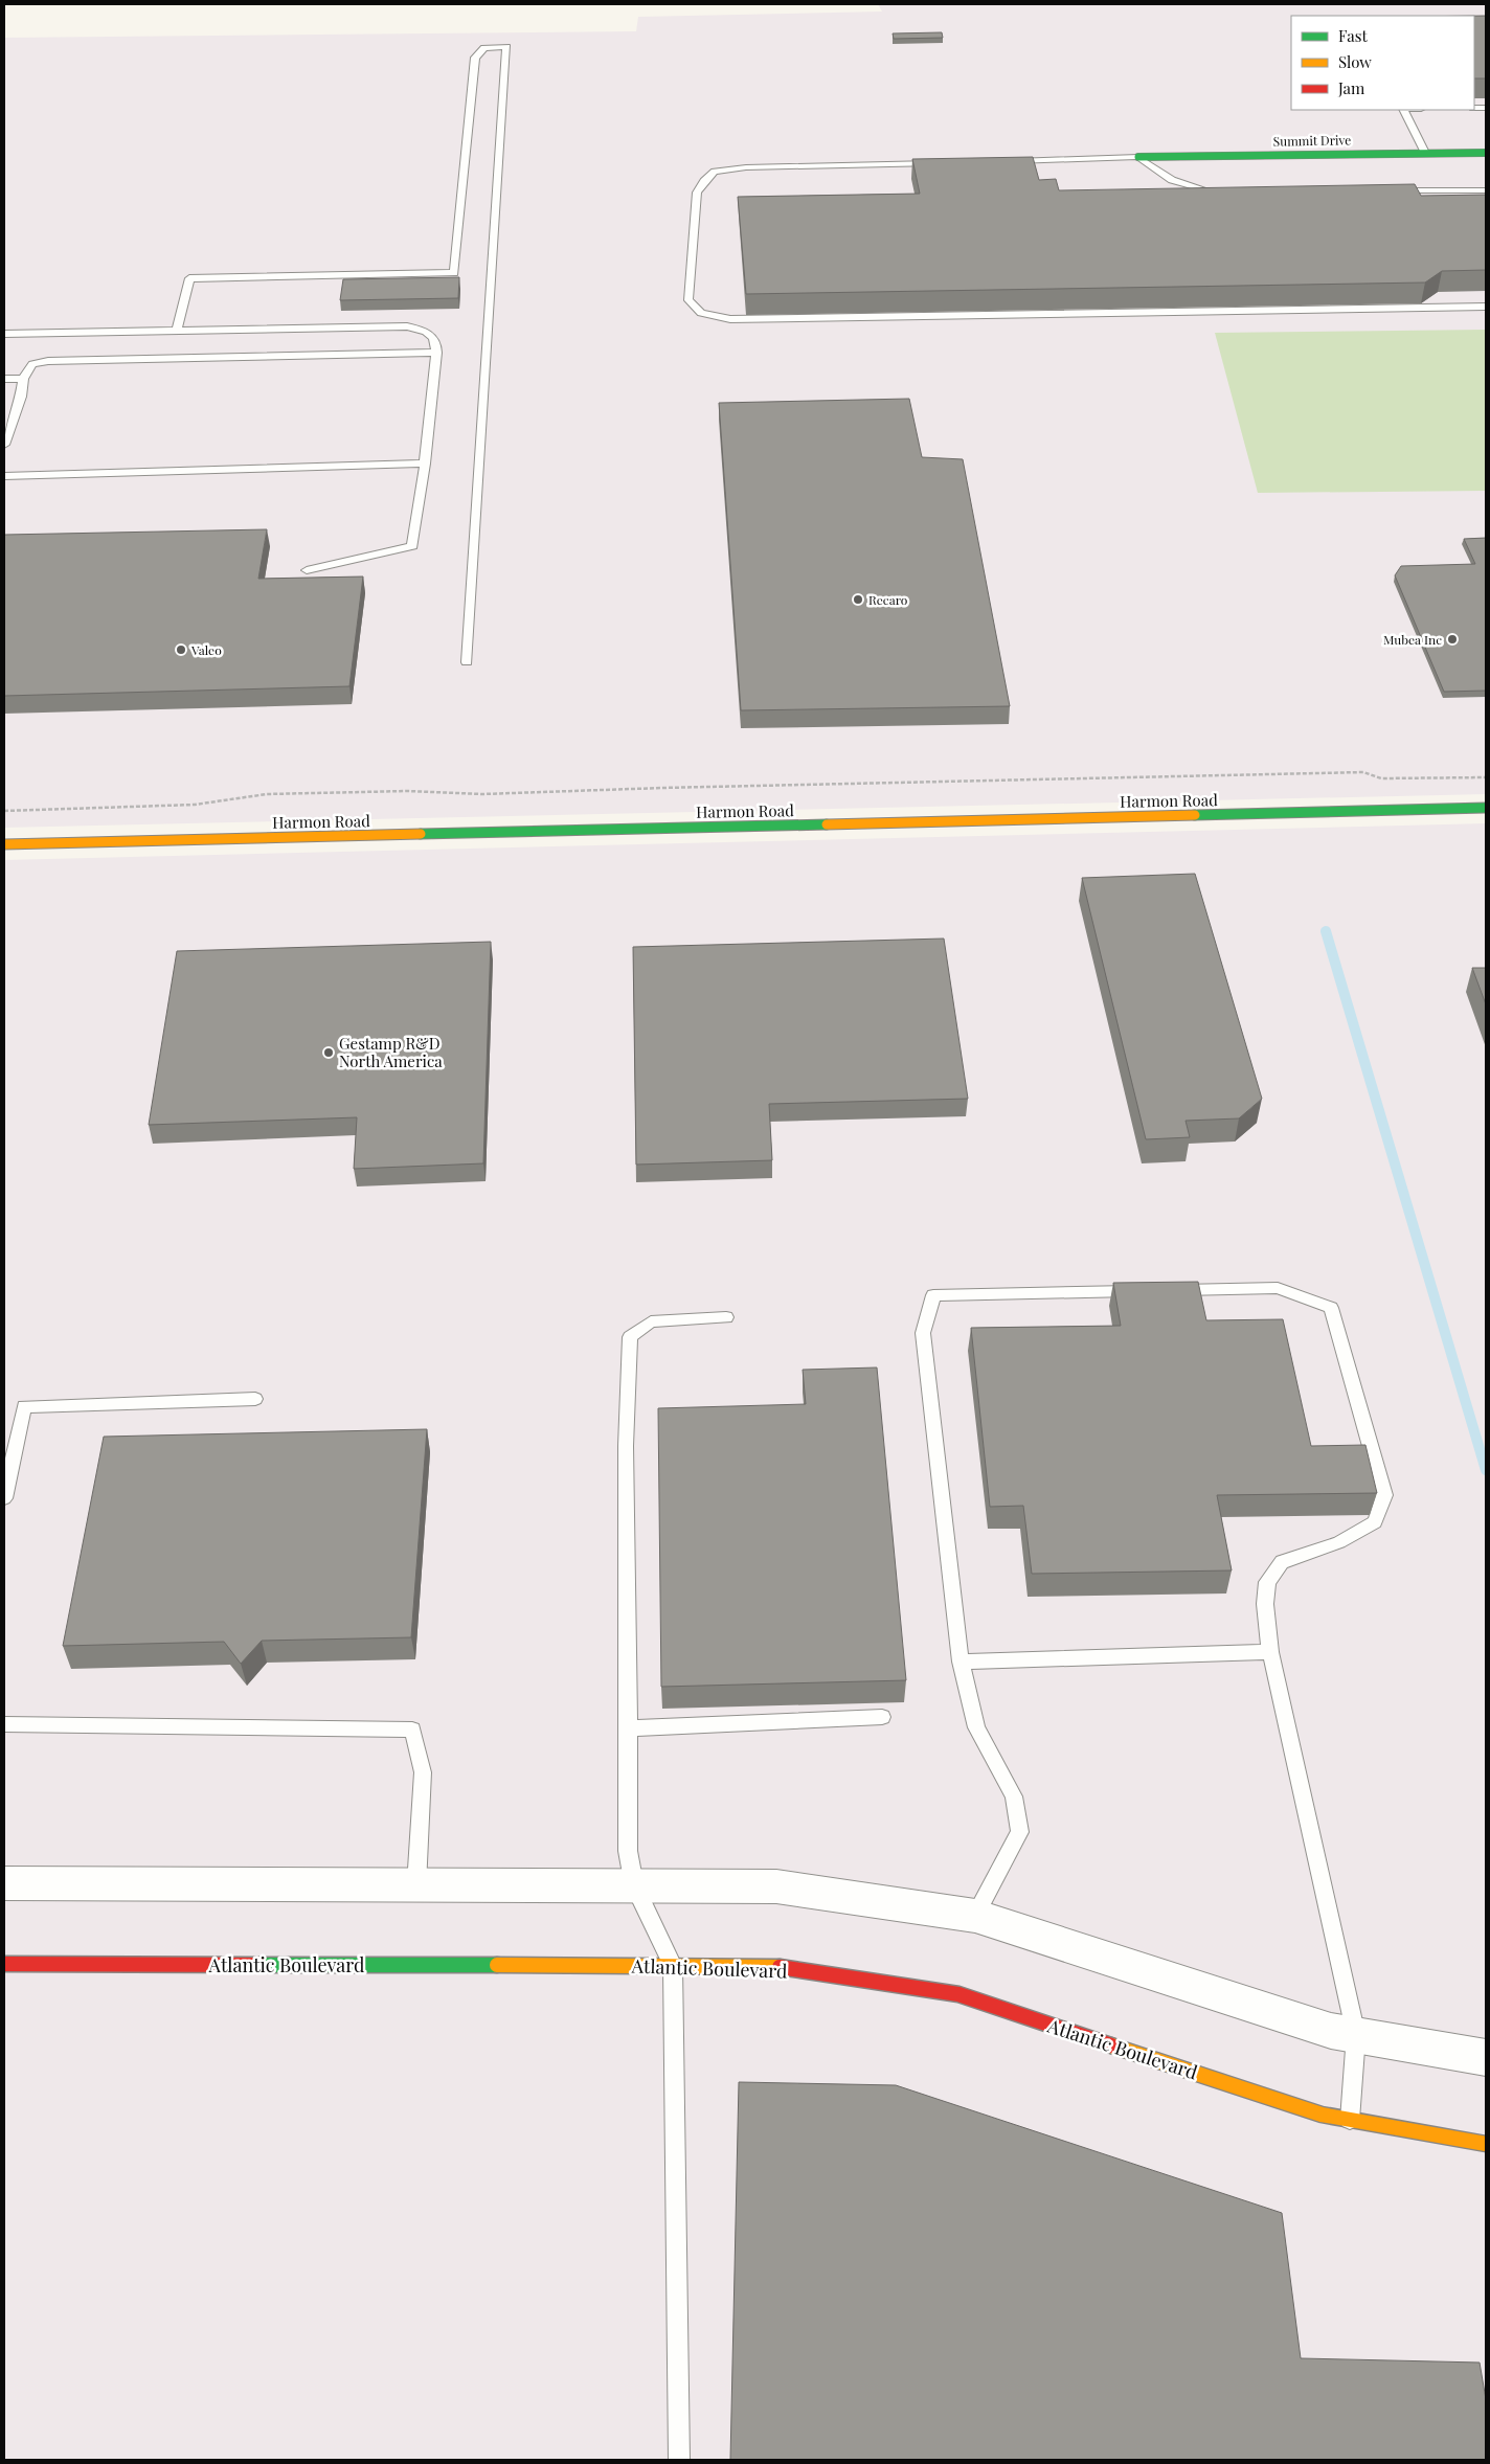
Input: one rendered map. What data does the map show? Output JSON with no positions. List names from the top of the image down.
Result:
{
  "streets": {
    "street": ["Summit Drive", "Harmon Road", "Atlantic Boulevard"]
  },
  "places": [
    "Recaro",
    "Mubea Inc",
    "Valeo",
    "Gestamp R&D North America"
  ],
  "legend": ["Fast", "Slow", "Jam"]
}
